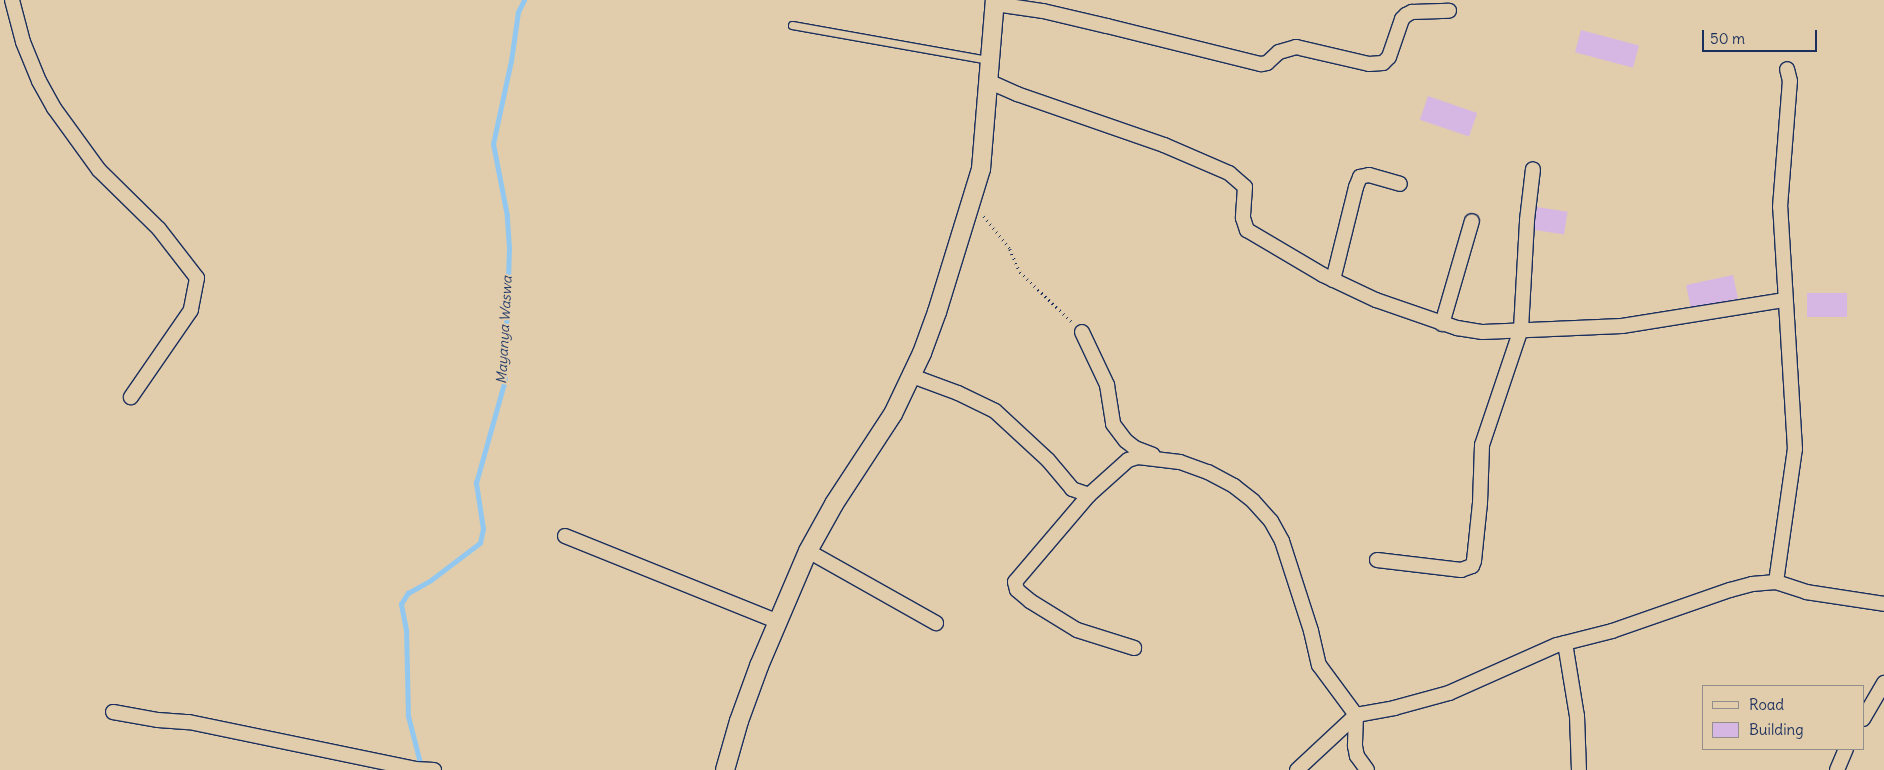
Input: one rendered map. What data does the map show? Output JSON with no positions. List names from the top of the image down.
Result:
{
  "water": ["Mayanya Waswa"],
  "legend": ["Road", "Building"],
  "scale_bar": "50 m"
}
